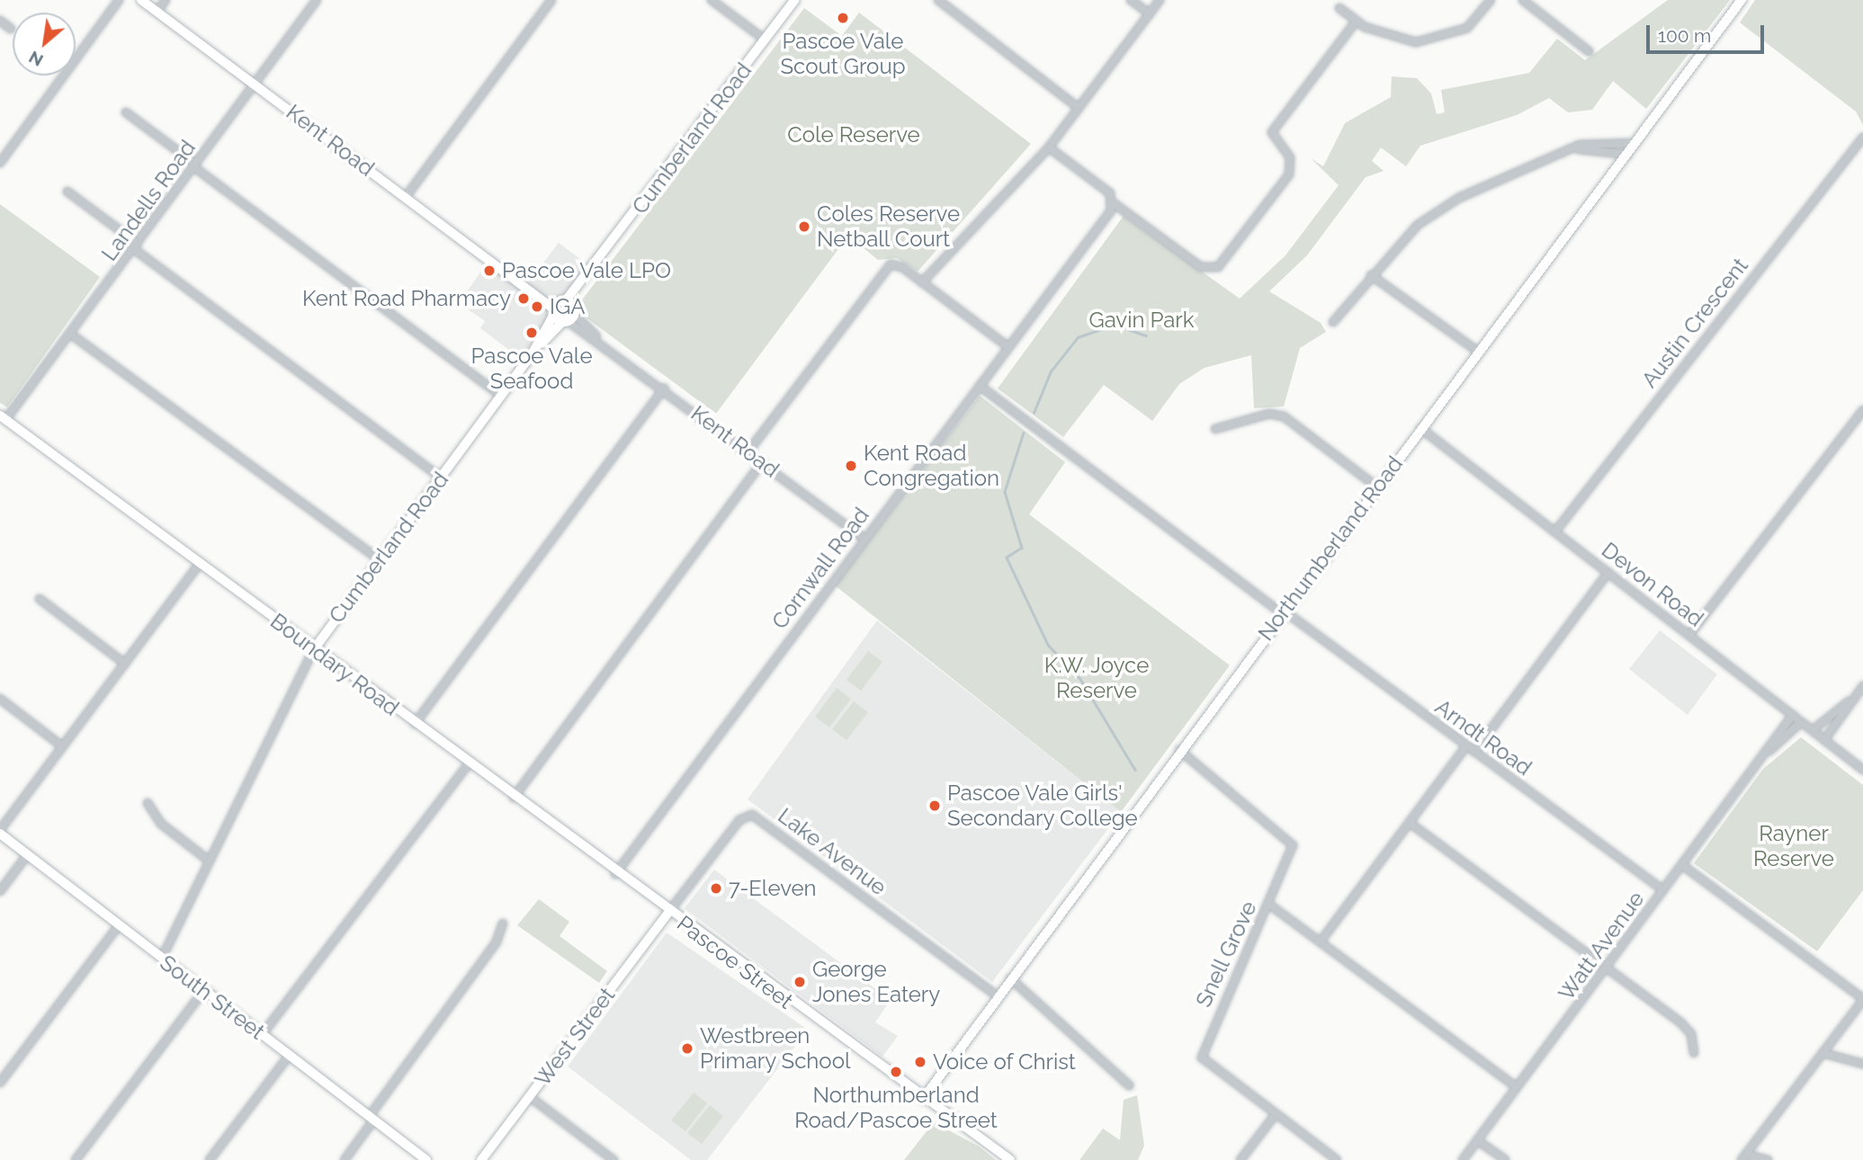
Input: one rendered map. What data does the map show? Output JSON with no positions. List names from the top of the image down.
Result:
{
  "streets": {
    "street": [
      "Cumberland Road",
      "Kent Road",
      "Landells Road",
      "Austin Crescent",
      "Northumberland Road",
      "Cornwall Road",
      "Devon Road",
      "Boundary Road",
      "Arndt Road",
      "Lake Avenue",
      "Watt Avenue",
      "Snell Grove",
      "Pascoe Street",
      "South Street",
      "West Street"
    ]
  },
  "crossings": [
    ["Cumberland Road", "Kent Road"],
    ["Cumberland Road", "Boundary Road"],
    ["Cumberland Road", "South Street"],
    ["Kent Road", "Landells Road"],
    ["Kent Road", "Cornwall Road"],
    ["Landells Road", "Boundary Road"],
    ["Austin Crescent", "Devon Road"],
    ["Northumberland Road", "Devon Road"],
    ["Northumberland Road", "Arndt Road"],
    ["Northumberland Road", "Lake Avenue"],
    ["Northumberland Road", "Snell Grove"],
    ["Northumberland Road", "Pascoe Street"],
    ["Cornwall Road", "Boundary Road"],
    ["Cornwall Road", "Arndt Road"],
    ["Devon Road", "Watt Avenue"],
    ["Boundary Road", "Lake Avenue"],
    ["Boundary Road", "Pascoe Street"],
    ["Boundary Road", "West Street"],
    ["Arndt Road", "Watt Avenue"],
    ["Lake Avenue", "Pascoe Street"],
    ["Lake Avenue", "West Street"],
    ["Pascoe Street", "West Street"]
  ],
  "parks": [
    "Cole Reserve",
    "Gavin Park",
    "K.W. Joyce Reserve",
    "Rayner Reserve"
  ],
  "places": [
    "Pascoe Vale Scout Group",
    "Coles Reserve Netball Court",
    "Pascoe Vale LPO",
    "Kent Road Pharmacy",
    "IGA",
    "Pascoe Vale Seafood",
    "Kent Road Congregation",
    "Pascoe Vale Girls' Secondary College",
    "7-Eleven",
    "George Jones Eatery",
    "Westbreen Primary School",
    "Voice of Christ",
    "Northumberland Road/Pascoe Street"
  ],
  "scale_bar": "100 m",
  "north": "bottom left"
}
